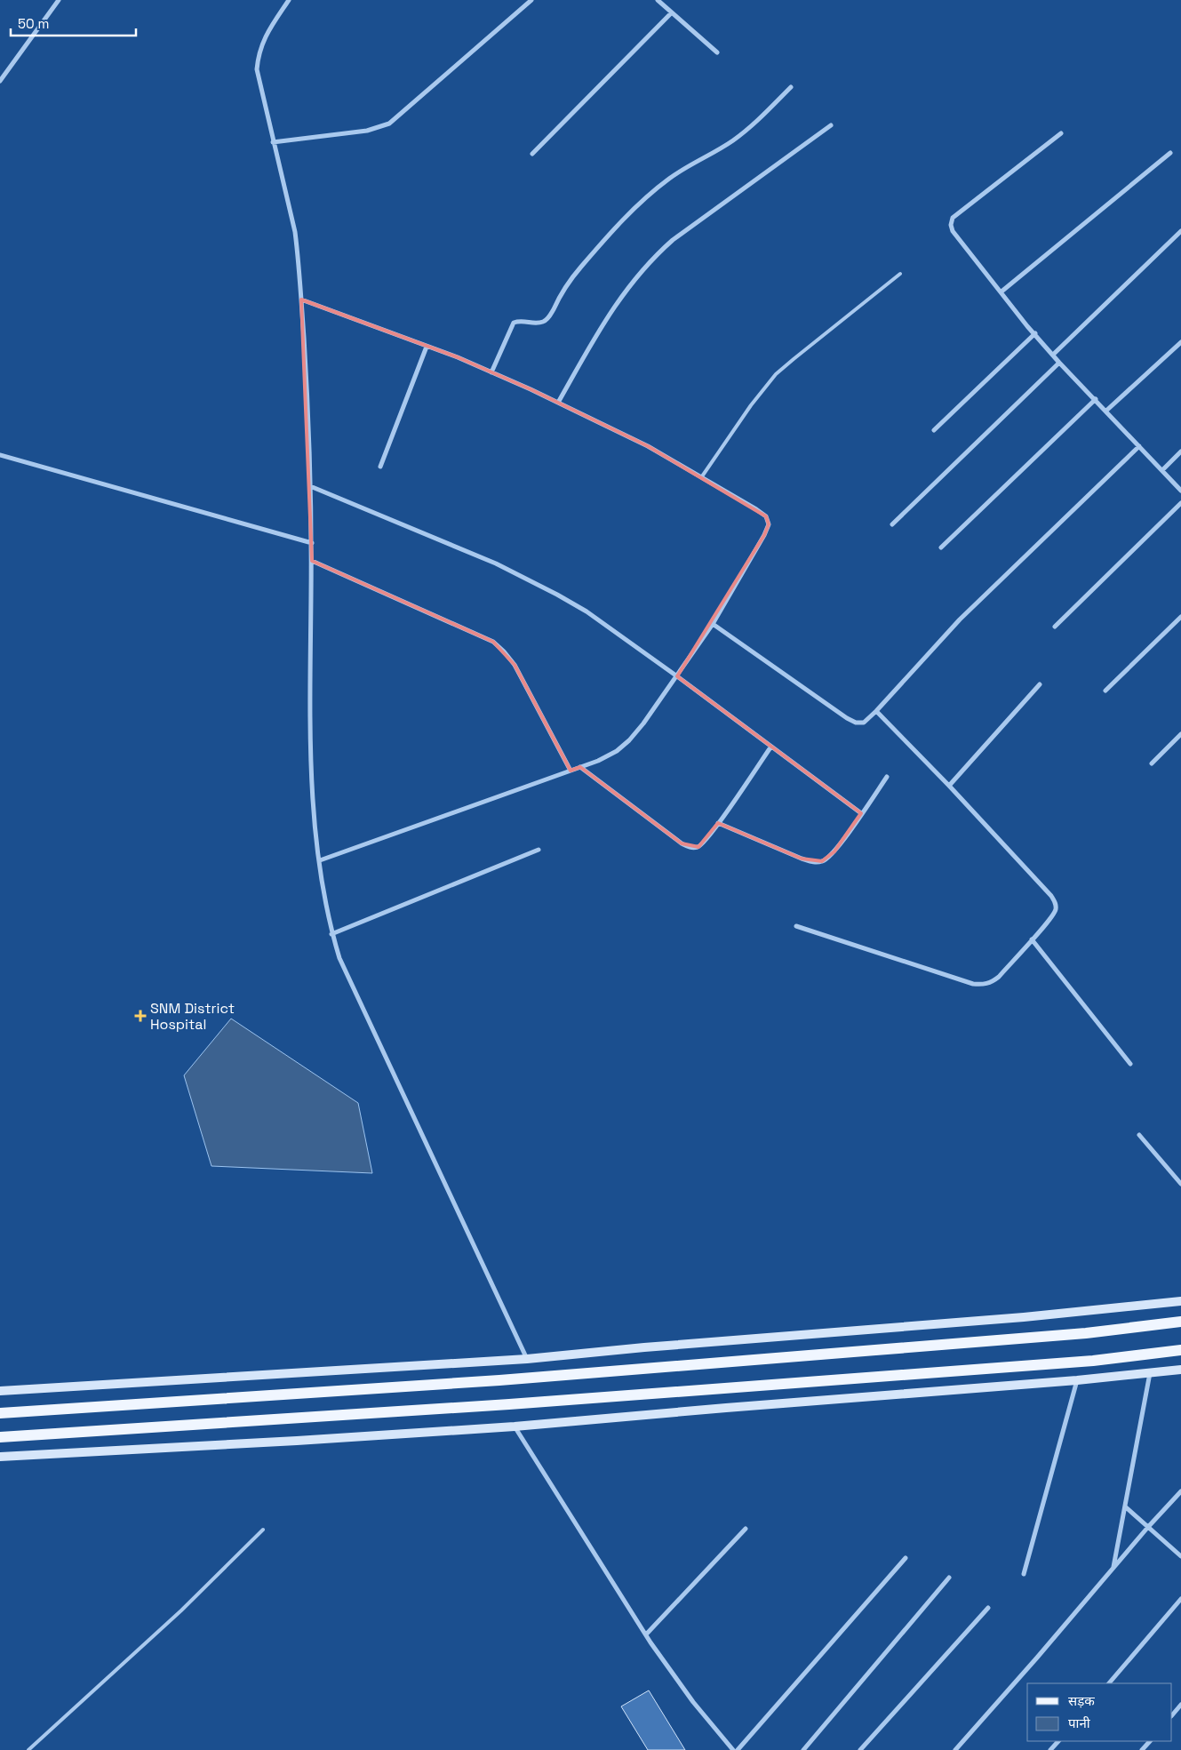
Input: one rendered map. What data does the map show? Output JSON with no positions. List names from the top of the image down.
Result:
{
  "places": {
    "health": ["SNM District Hospital"]
  },
  "legend": ["सड़क", "पानी"],
  "scale_bar": "50 m"
}
